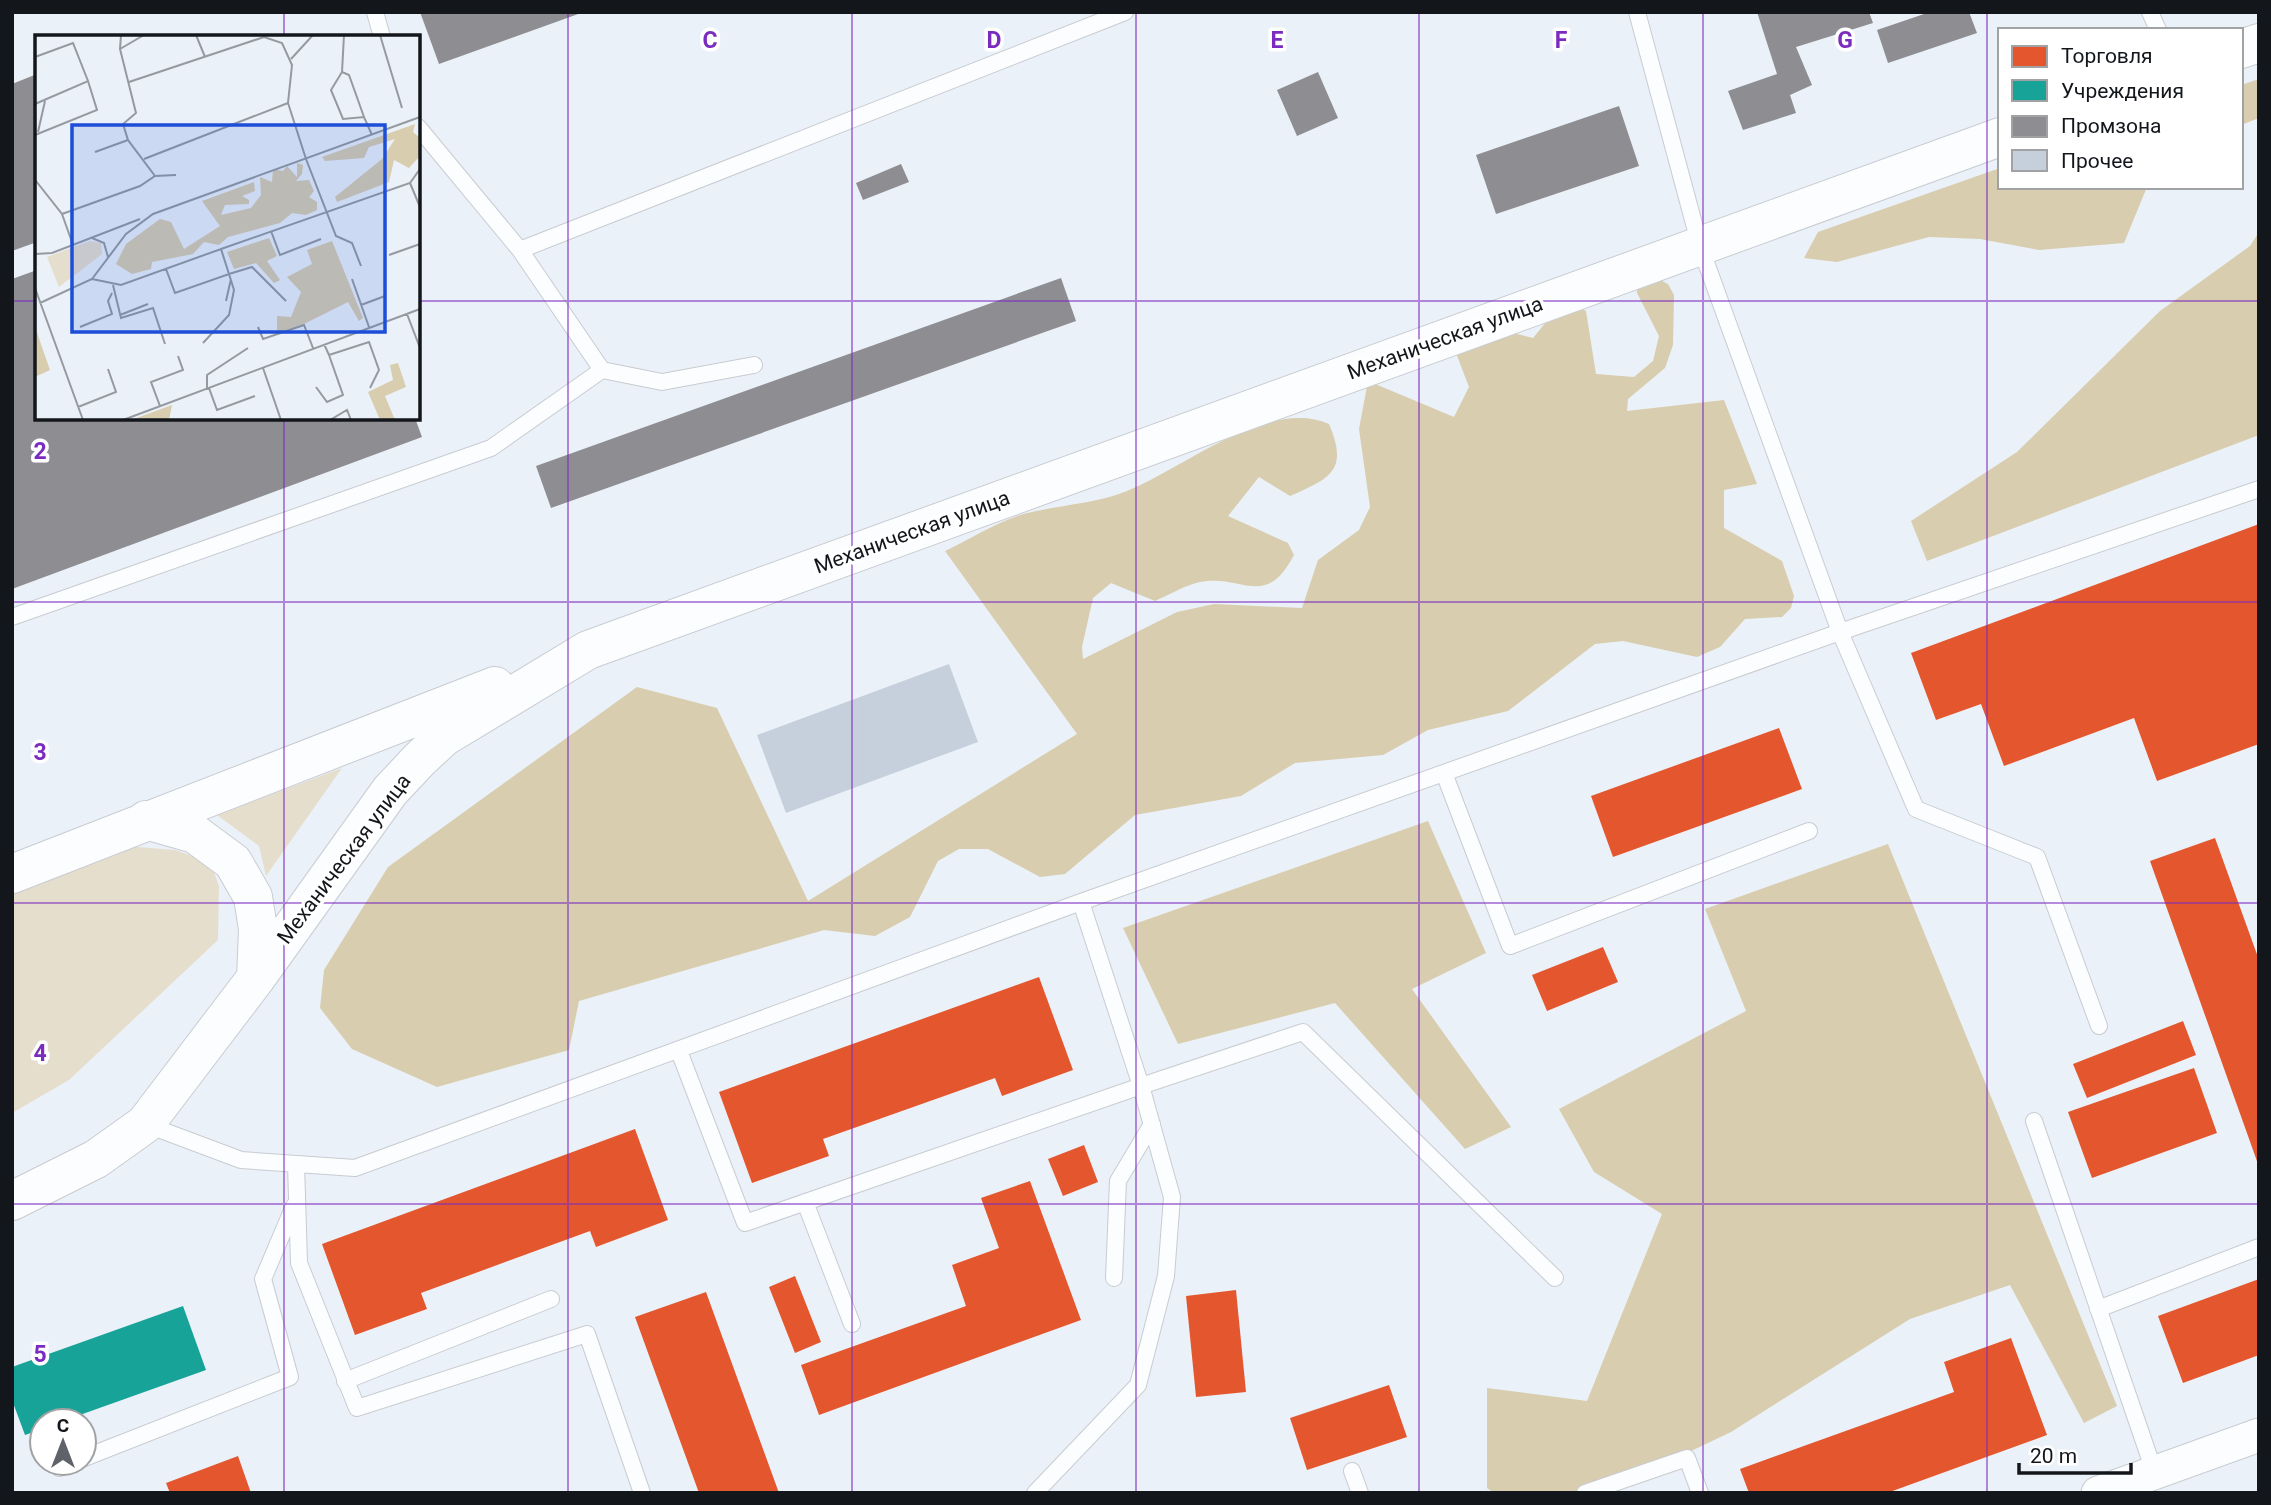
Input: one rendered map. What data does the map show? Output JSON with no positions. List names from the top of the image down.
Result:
{
  "streets": {
    "street": ["Механическая улица"]
  },
  "legend": [
    "Торговля",
    "Учреждения",
    "Промзона",
    "Прочее"
  ],
  "scale_bar": "20 m",
  "north": "top",
  "grid": {
    "columns": [
      "C",
      "D",
      "E",
      "F",
      "G"
    ],
    "rows": [
      "2",
      "3",
      "4",
      "5"
    ]
  }
}
